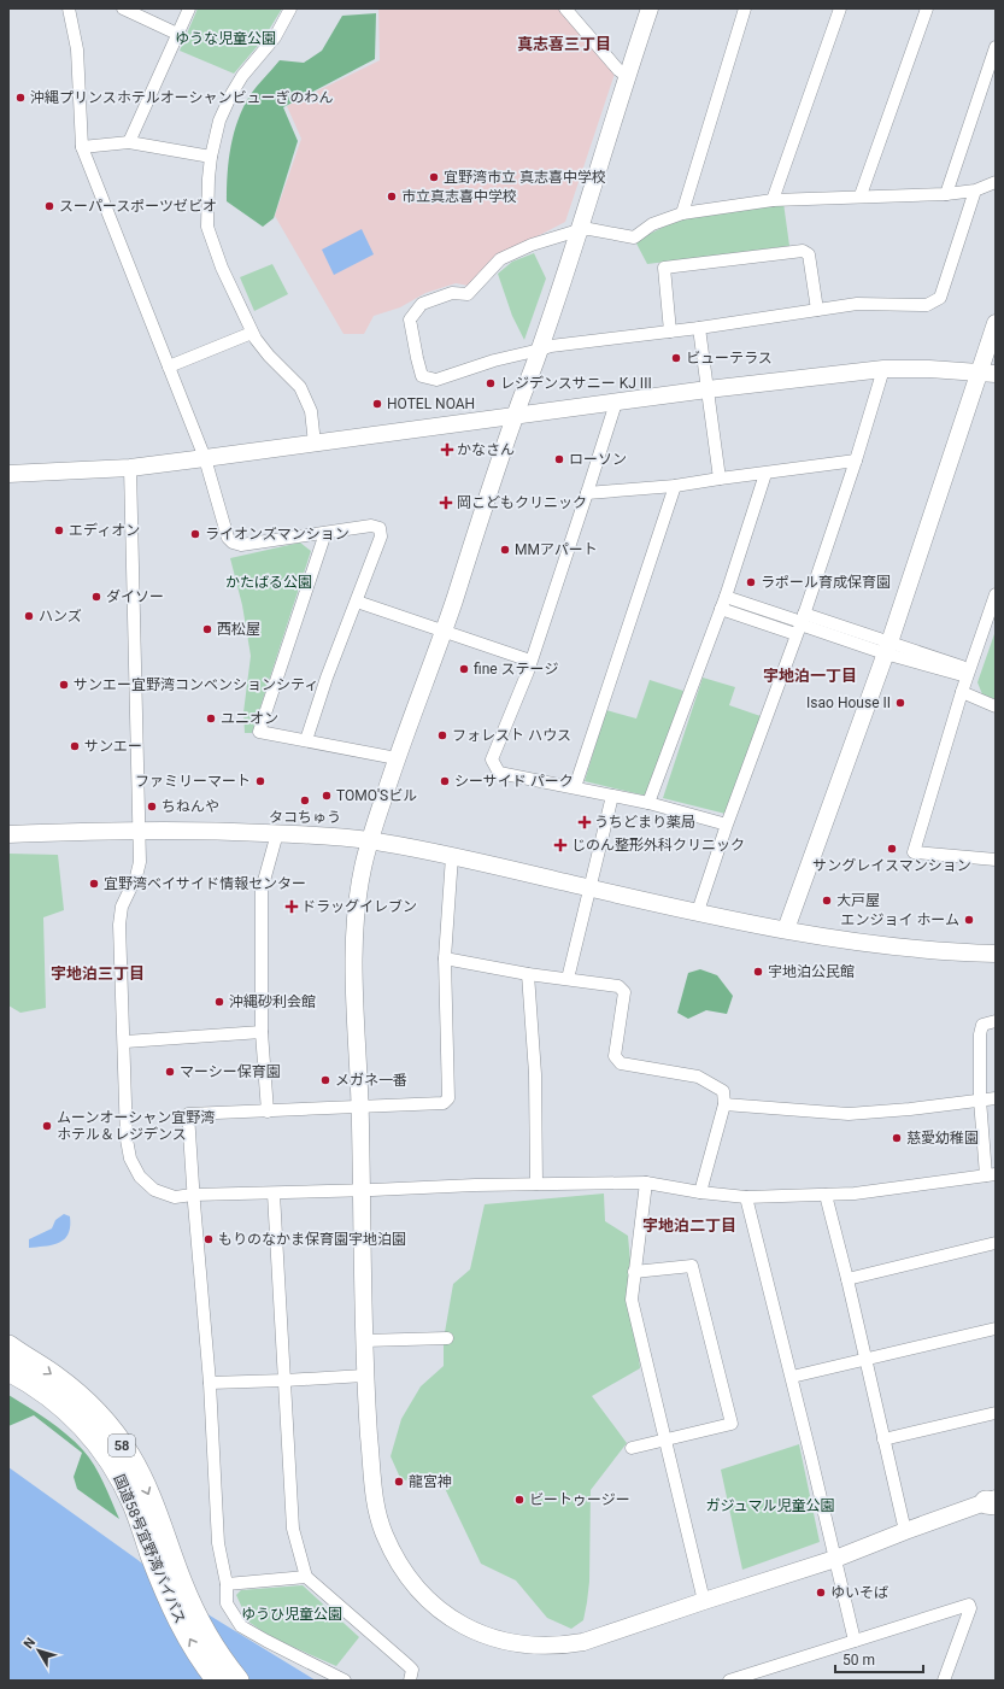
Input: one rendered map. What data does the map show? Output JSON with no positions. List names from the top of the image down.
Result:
{
  "streets": {
    "highway": ["58", "国道58号宜野湾バイパス"]
  },
  "districts": [
    "真志喜三丁目",
    "宇地泊一丁目",
    "宇地泊三丁目",
    "宇地泊二丁目"
  ],
  "parks": [
    "ゆうな児童公園",
    "かたばる公園",
    "ガジュマル児童公園",
    "ゆうひ児童公園"
  ],
  "places": {
    "other": [
      "沖縄プリンスホテルオーシャンビューぎのわん",
      "宜野湾市立 真志喜中学校",
      "市立真志喜中学校",
      "スーパースポーツゼビオ",
      "ビューテラス",
      "レジデンスサニー KJ III",
      "HOTEL NOAH",
      "ローソン",
      "エディオン",
      "ライオンズマンション",
      "MMアパート",
      "ラポール育成保育園",
      "ダイソー",
      "ハンズ",
      "西松屋",
      "fine ステージ",
      "サンエー宜野湾コンベンションシティ",
      "Isao House II",
      "ユニオン",
      "フォレスト ハウス",
      "サンエー",
      "ファミリーマート",
      "シーサイド パーク",
      "TOMO'Sビル",
      "タコちゅう",
      "ちねんや",
      "サングレイスマンション",
      "宜野湾ベイサイド情報センター",
      "大戸屋",
      "エンジョイ ホーム",
      "宇地泊公民館",
      "沖縄砂利会館",
      "マーシー保育園",
      "メガネ一番",
      "ムーンオーシャン宜野湾 ホテル＆レジデンス",
      "慈愛幼稚園",
      "もりのなかま保育園宇地泊園",
      "龍宮神",
      "ビートゥージー",
      "ゆいそば"
    ],
    "health": [
      "かなさん",
      "岡こどもクリニック",
      "うちどまり薬局",
      "じのん整形外科クリニック",
      "ドラッグイレブン"
    ]
  },
  "scale_bar": "50 m",
  "north": "top left"
}
